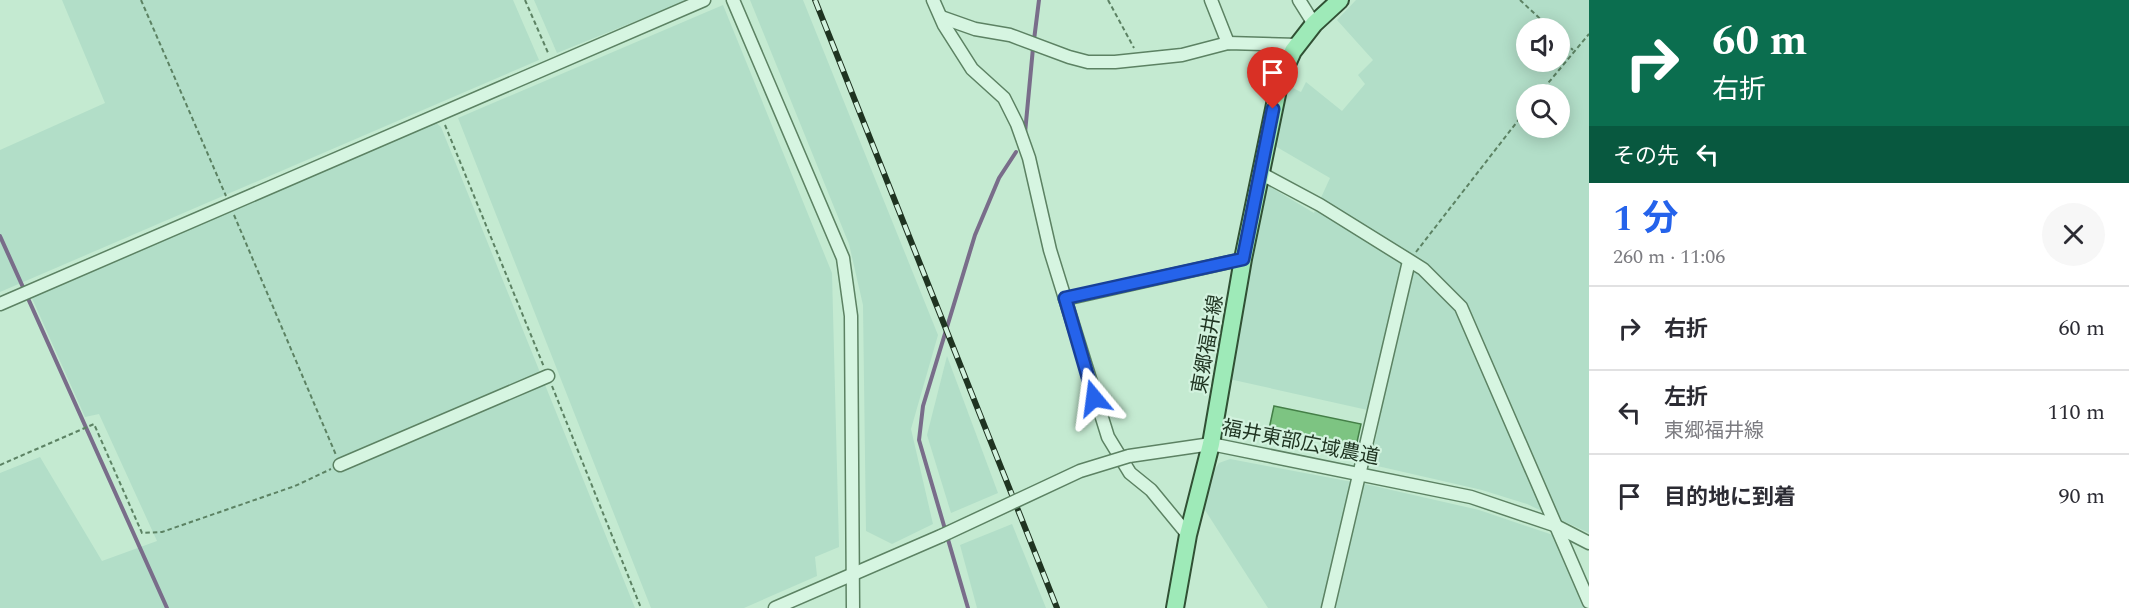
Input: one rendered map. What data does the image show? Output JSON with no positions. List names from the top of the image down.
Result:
{
  "streets": {
    "main road": ["東郷福井線"],
    "street": ["福井東部広域農道"]
  },
  "crossings": [
    ["東郷福井線", "福井東部広域農道"]
  ],
  "page": {
    "turn": ["60 m", "右折"],
    "then": "その先",
    "heading": ["1 分", "260 m · 11:06"],
    "list": [
      {
        "name": "右折",
        "value": "60 m"
      },
      {
        "name": "左折",
        "note": "東郷福井線",
        "value": "110 m"
      },
      {
        "name": "目的地に到着",
        "value": "90 m"
      }
    ]
  }
}
